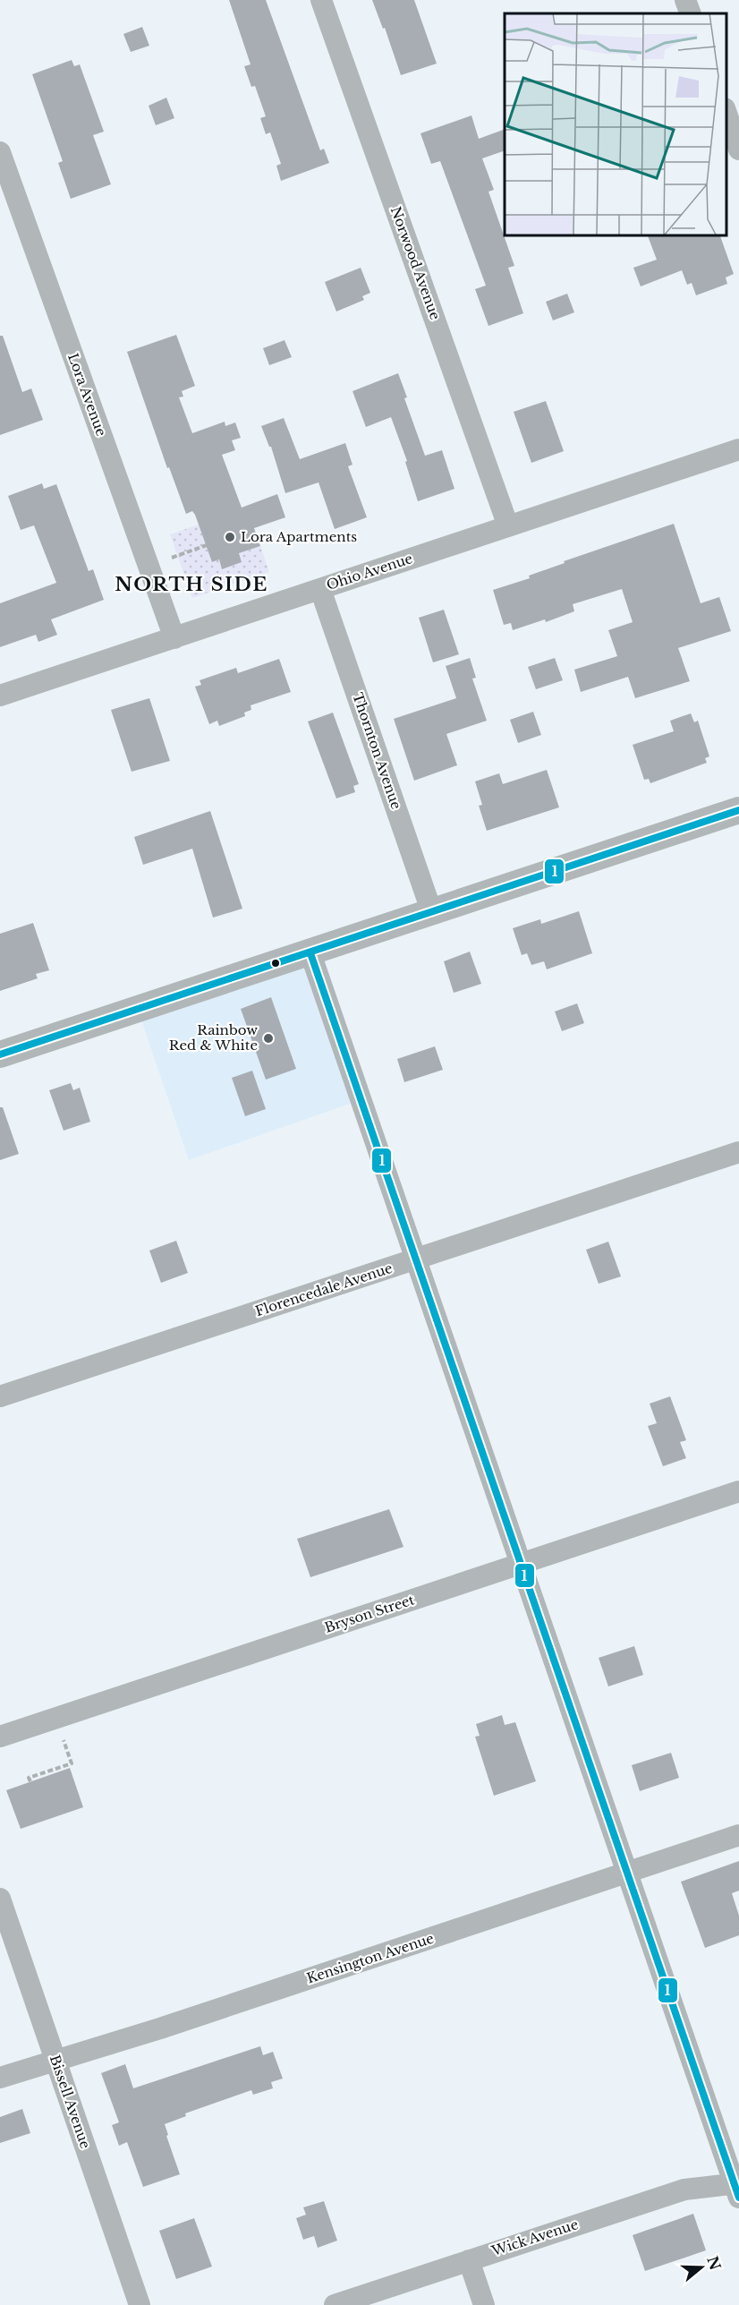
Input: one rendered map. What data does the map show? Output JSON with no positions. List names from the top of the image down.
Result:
{
  "streets": {
    "street": [
      "Norwood Avenue",
      "Lora Avenue",
      "Ohio Avenue",
      "Thornton Avenue",
      "Florencedale Avenue",
      "Bryson Street",
      "Kensington Avenue",
      "Bissell Avenue",
      "Wick Avenue"
    ]
  },
  "crossings": [
    ["Norwood Avenue", "Ohio Avenue"],
    ["Lora Avenue", "Ohio Avenue"],
    ["Ohio Avenue", "Thornton Avenue"],
    ["Kensington Avenue", "Bissell Avenue"]
  ],
  "districts": ["NORTH SIDE"],
  "places": ["Lora Apartments", "Rainbow Red & White"],
  "lines": ["transit line 1"],
  "north": "right"
}
